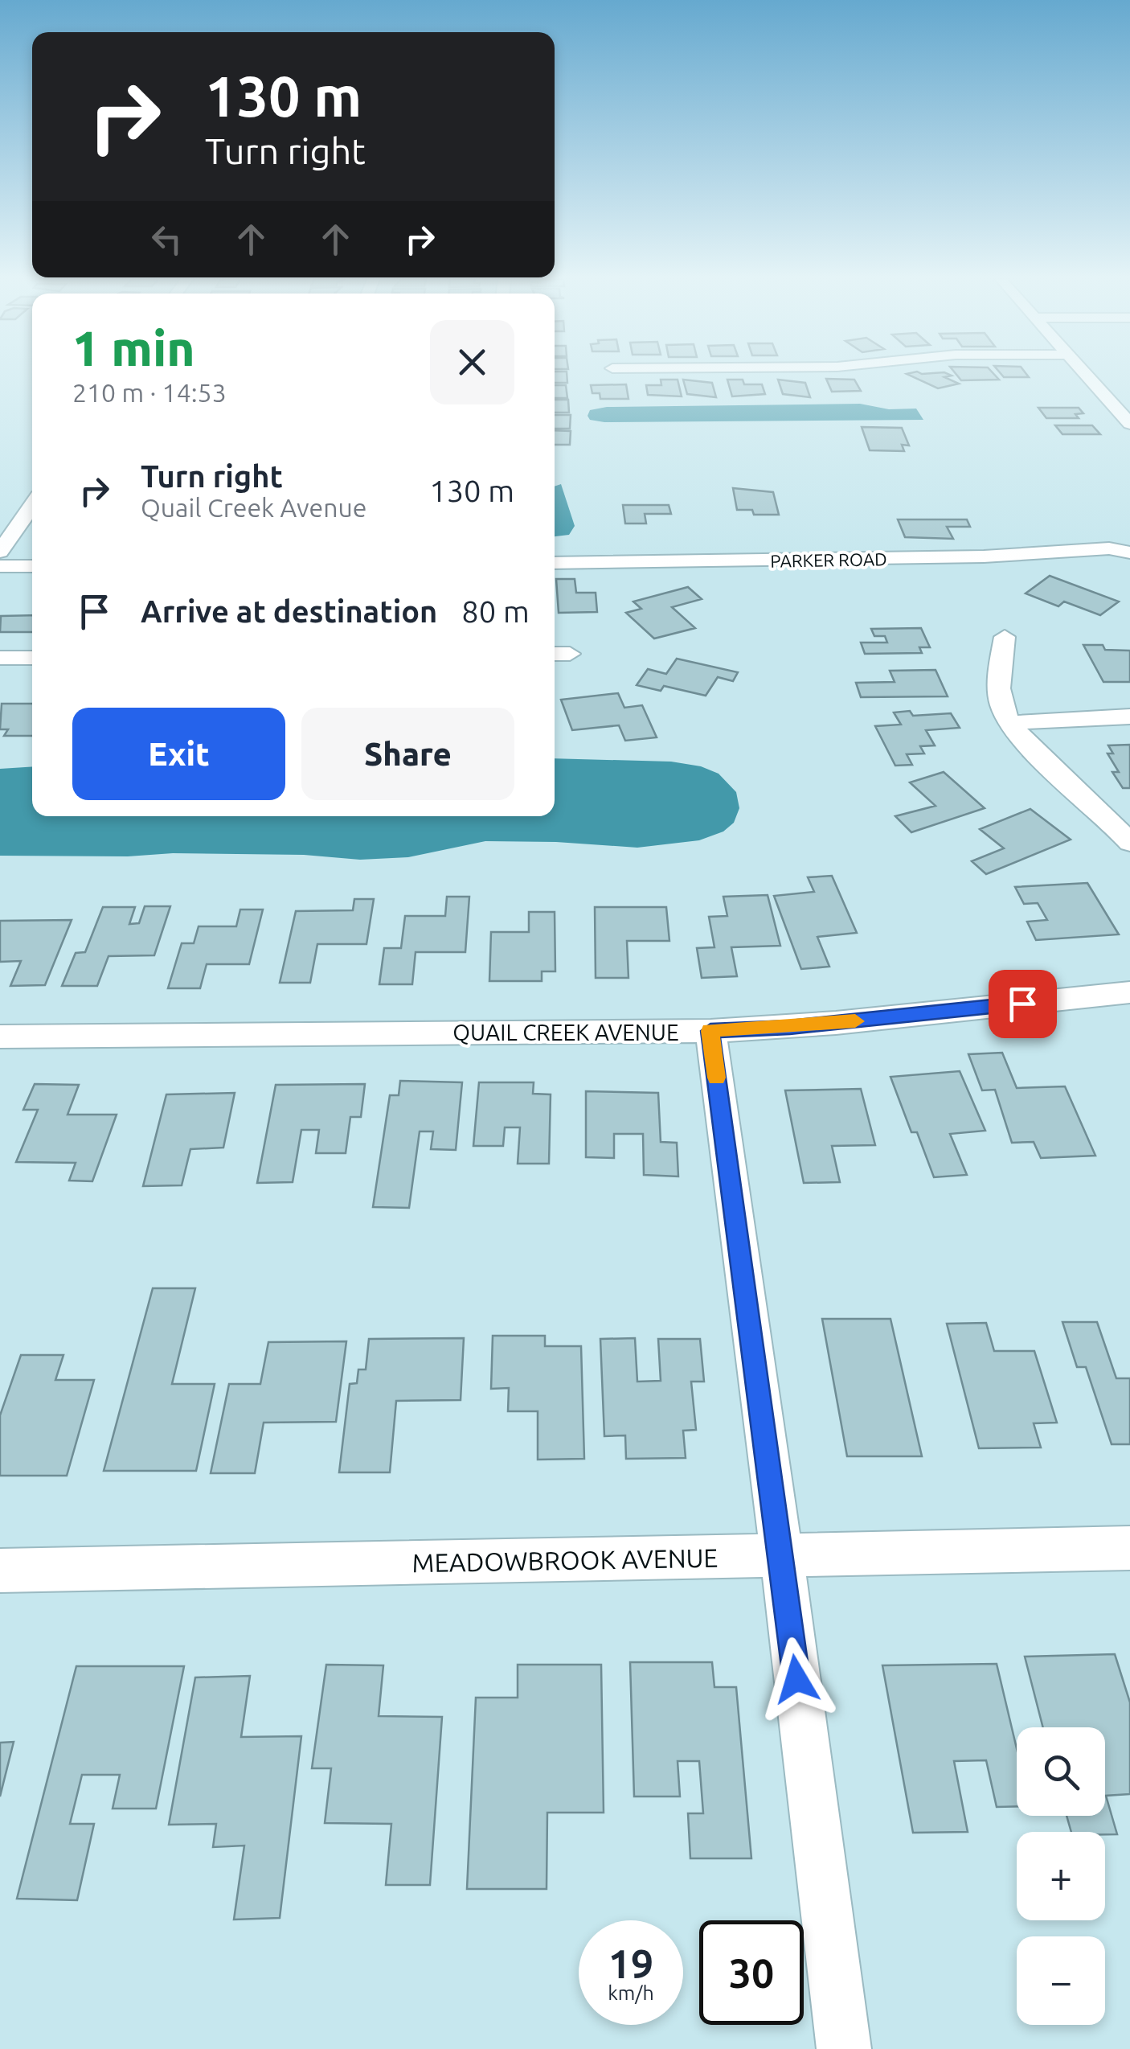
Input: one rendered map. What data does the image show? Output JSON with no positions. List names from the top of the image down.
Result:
{
  "streets": {
    "street": ["PARKER ROAD", "QUAIL CREEK AVENUE", "MEADOWBROOK AVENUE"]
  },
  "page": {
    "turn": ["130 m", "Turn right"],
    "heading": ["1 min", "210 m · 14:53"],
    "list": [
      {
        "name": "Turn right",
        "note": "Quail Creek Avenue",
        "value": "130 m"
      },
      {
        "name": "Arrive at destination",
        "value": "80 m"
      }
    ],
    "buttons": ["Exit", "Share"],
    "map_buttons": ["+", "−"],
    "speed": "19 km/h",
    "limit": "30"
  }
}
